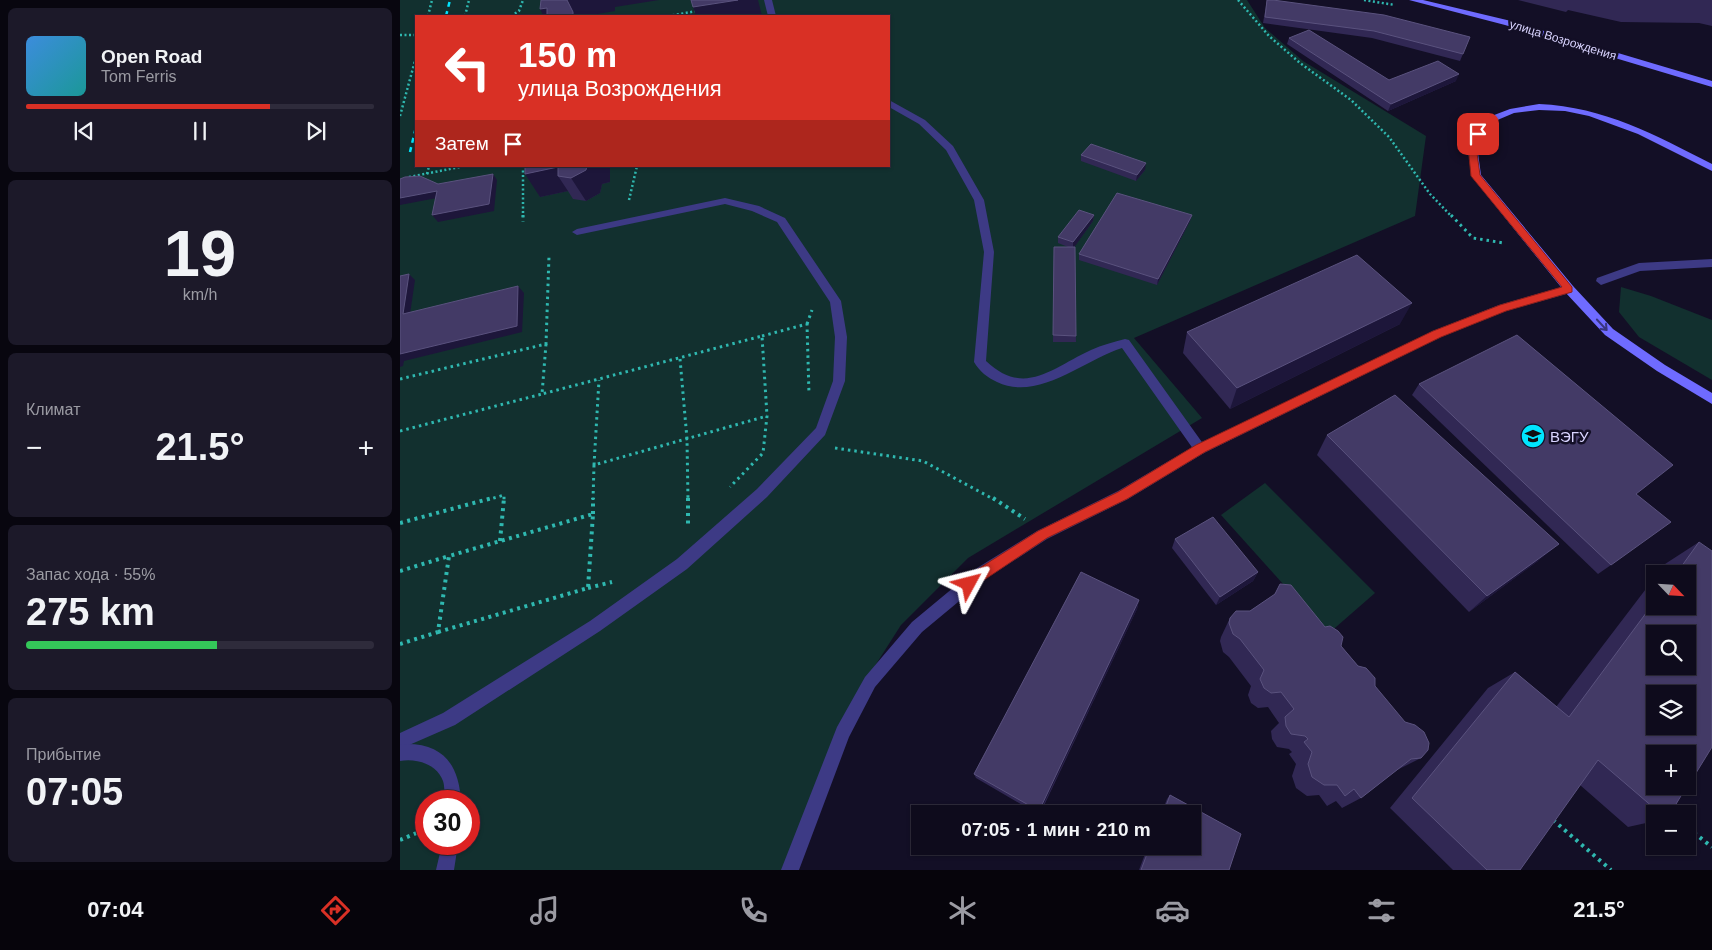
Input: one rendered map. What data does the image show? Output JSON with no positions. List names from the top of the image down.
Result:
{
  "streets": {
    "street": ["улица Возрождения"]
  },
  "places": {
    "school or university": ["ВЭГУ"]
  },
  "north": "bottom right",
  "page": {
    "turn": ["150 m", "улица Возрождения"],
    "song": ["Open Road", "Tom Ferris"],
    "then": "Затем",
    "tile": [
      ["19", "km/h"],
      "Климат",
      ["Запас хода · 55%", "275 km"],
      ["Прибытие", "07:05"]
    ],
    "heat": ["−", "21.5°", "+"],
    "map_buttons": ["+", "−"],
    "limit": "30",
    "trip": "07:05 · 1 мин · 210 m",
    "tabs": ["07:04", "21.5°"]
  }
}
